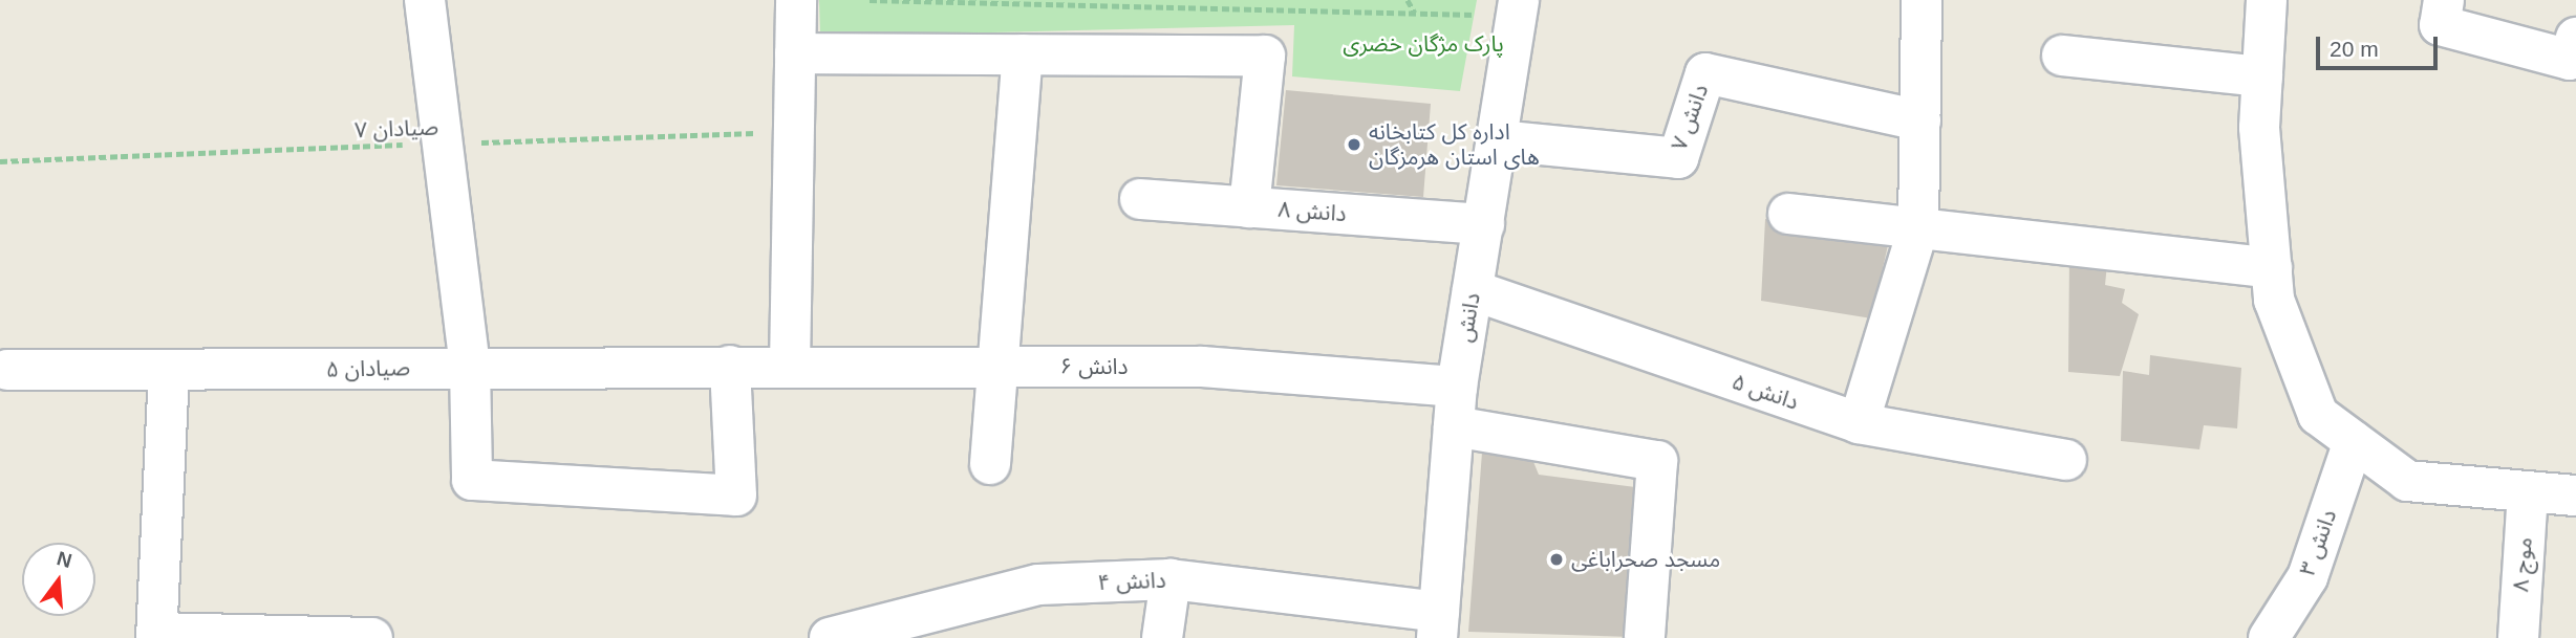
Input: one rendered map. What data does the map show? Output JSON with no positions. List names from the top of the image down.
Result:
{
  "streets": {
    "street": [
      "دانش ۷",
      "دانش ۸",
      "دانش",
      "دانش ۶",
      "صیادان ۵",
      "دانش ۵",
      "دانش ۳",
      "موج ۸",
      "دانش ۴"
    ],
    "path": ["صیادان ۷"]
  },
  "crossings": [
    ["دانش ۷", "دانش"],
    ["دانش ۸", "دانش"],
    ["دانش", "دانش ۶"],
    ["دانش", "دانش ۵"],
    ["دانش", "دانش ۴"],
    ["دانش ۶", "صیادان ۵"]
  ],
  "parks": ["پارک مژگان خضری"],
  "places": ["اداره کل کتابخانه های استان هرمزگان", "مسجد صحراباغی"],
  "scale_bar": "20 m",
  "north": "top"
}
